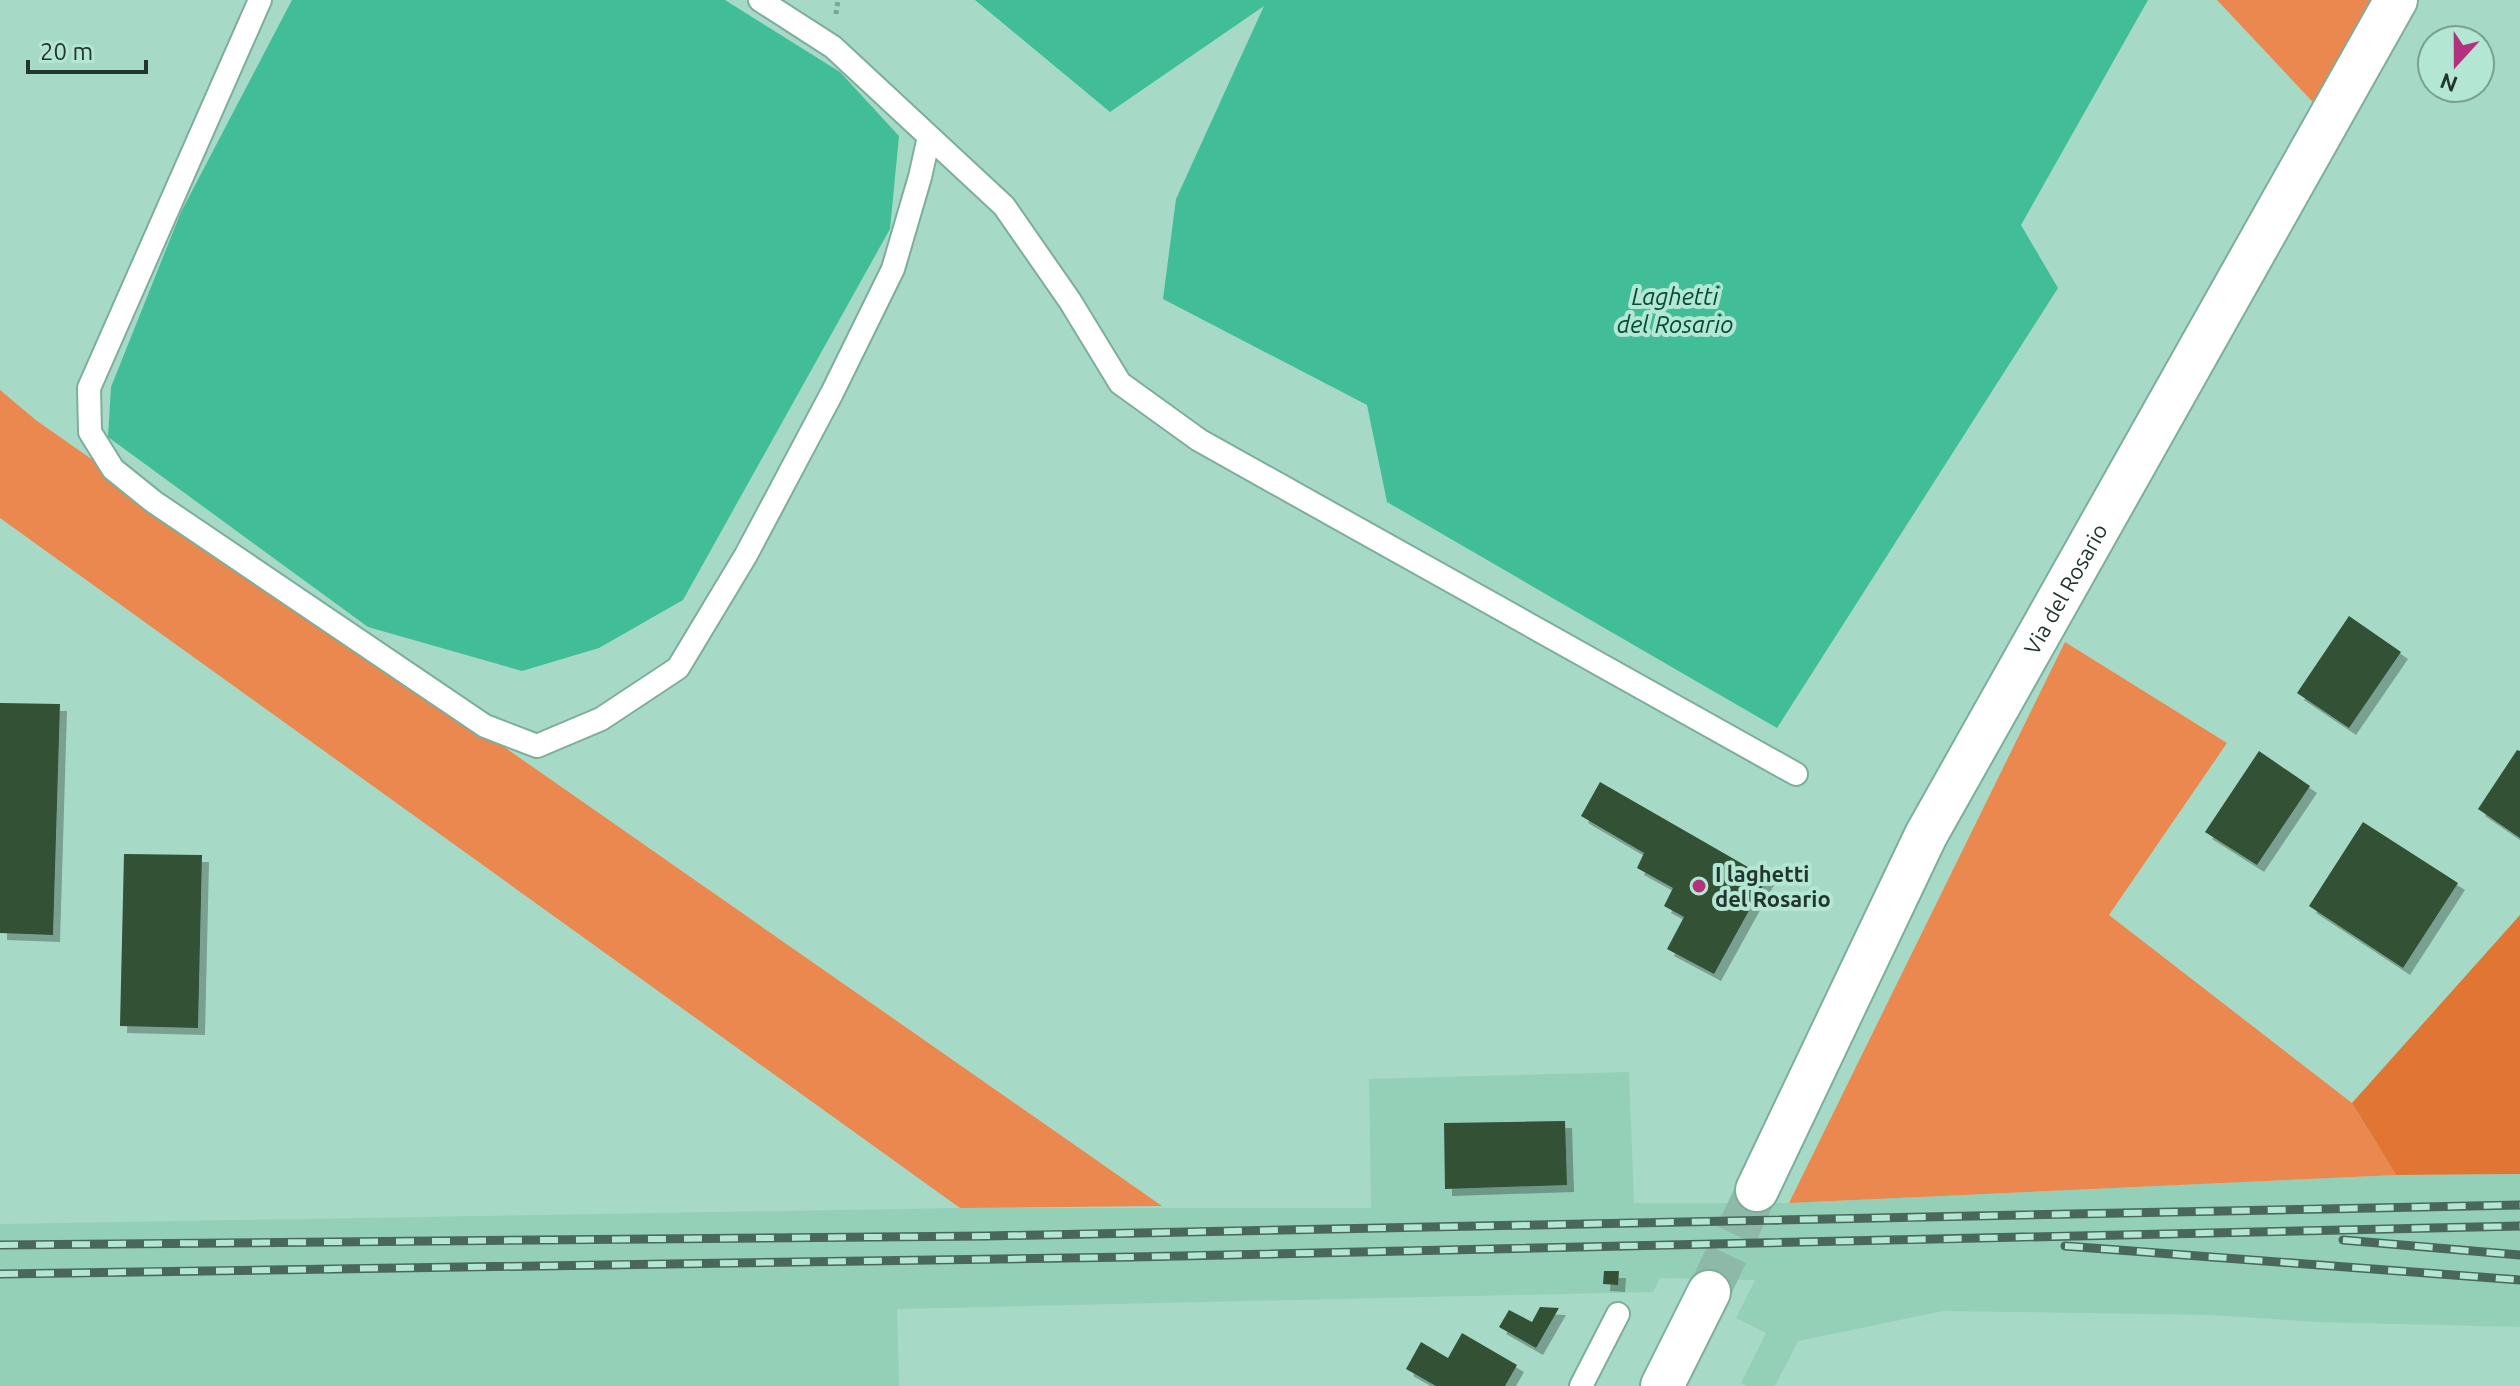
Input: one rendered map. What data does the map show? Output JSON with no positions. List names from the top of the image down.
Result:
{
  "streets": {
    "street": ["Via del Rosario"]
  },
  "water": ["Laghetti del Rosario"],
  "places": ["I laghetti del Rosario"],
  "scale_bar": "20 m",
  "north": "bottom"
}
